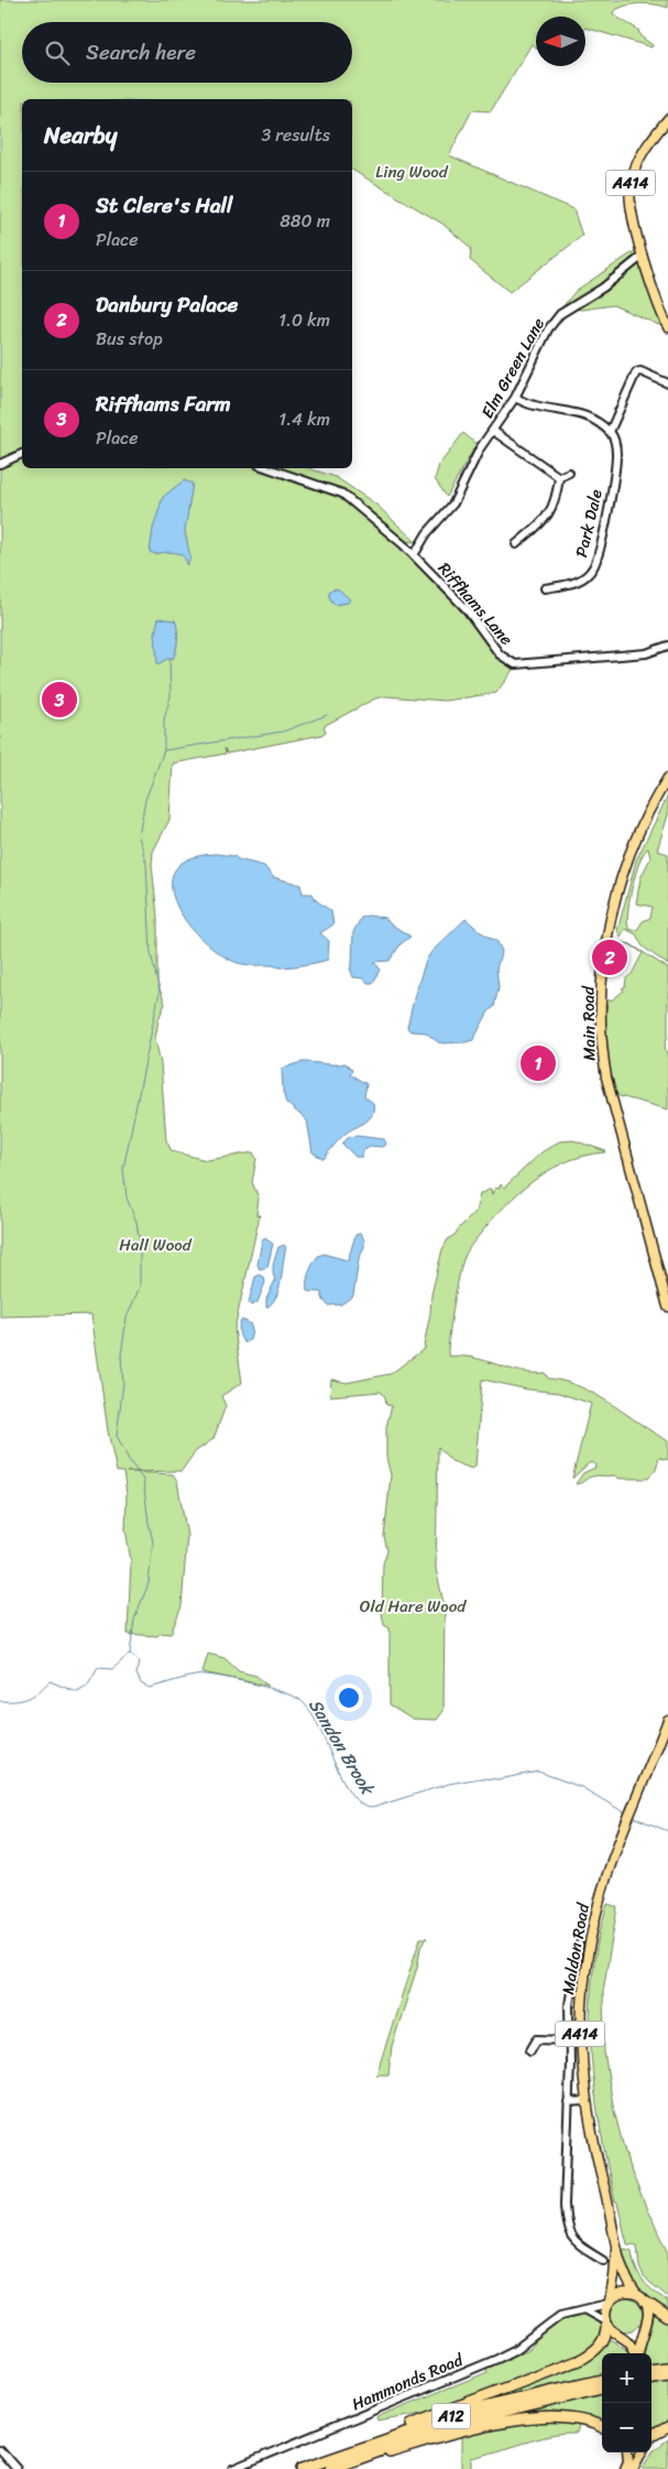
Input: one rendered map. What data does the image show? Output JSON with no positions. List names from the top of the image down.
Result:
{
  "streets": {
    "highway": ["A12"],
    "main road": ["A414", "Main Road", "Maldon Road"],
    "street": [
      "Elm Green Lane",
      "Park Dale",
      "Riffhams Lane",
      "Hammonds Road"
    ]
  },
  "crossings": [
    ["A414", "Elm Green Lane"],
    ["Elm Green Lane", "Riffhams Lane"],
    ["Maldon Road", "Hammonds Road"],
    ["Maldon Road", "A12"],
    ["Hammonds Road", "A12"]
  ],
  "water": ["Sandon Brook"],
  "parks": ["Ling Wood", "Hall Wood", "Old Hare Wood"],
  "north": "left",
  "page": {
    "search": "Search here",
    "heading": ["Nearby", "3 results"],
    "list": [
      {
        "mark": "1",
        "name": "St Clere's Hall",
        "note": "Place",
        "value": "880 m"
      },
      {
        "mark": "2",
        "name": "Danbury Palace",
        "note": "Bus stop",
        "value": "1.0 km"
      },
      {
        "mark": "3",
        "name": "Riffhams Farm",
        "note": "Place",
        "value": "1.4 km"
      }
    ],
    "pins": ["3", "2", "1"],
    "map_buttons": ["+", "−"]
  }
}
